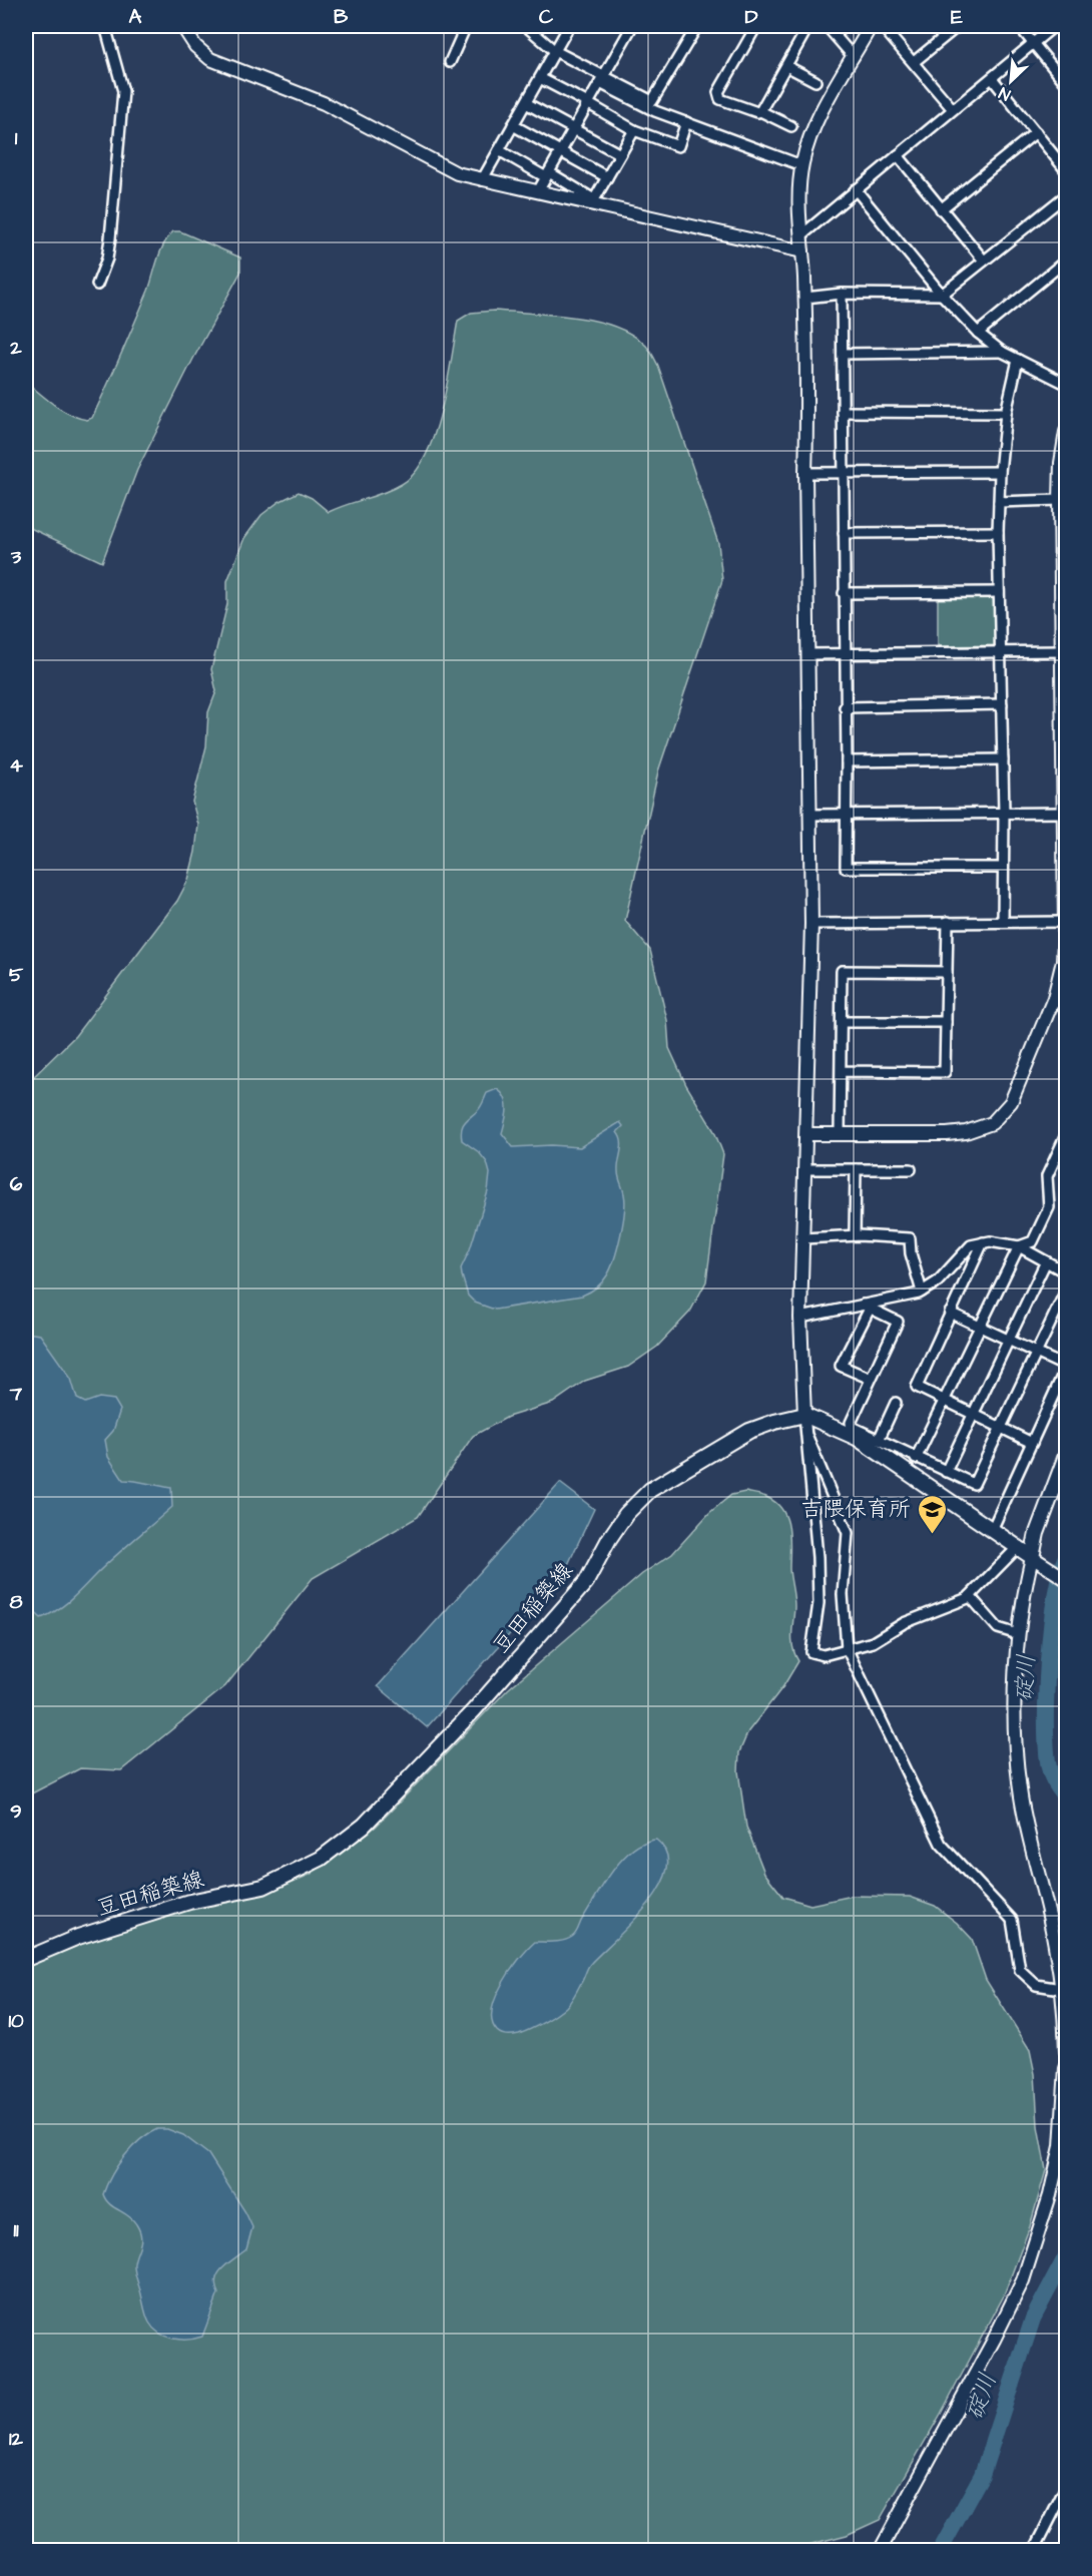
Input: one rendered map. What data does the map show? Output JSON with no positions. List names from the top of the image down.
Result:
{
  "streets": {
    "main road": ["豆田稲築線"]
  },
  "water": ["碇川"],
  "places": {
    "school or university": ["吉隈保育所"]
  },
  "north": "bottom left",
  "grid": {
    "columns": [
      "A",
      "B",
      "C",
      "D",
      "E"
    ],
    "rows": [
      "1",
      "2",
      "3",
      "4",
      "5",
      "6",
      "7",
      "8",
      "9",
      "10",
      "11",
      "12"
    ]
  }
}
